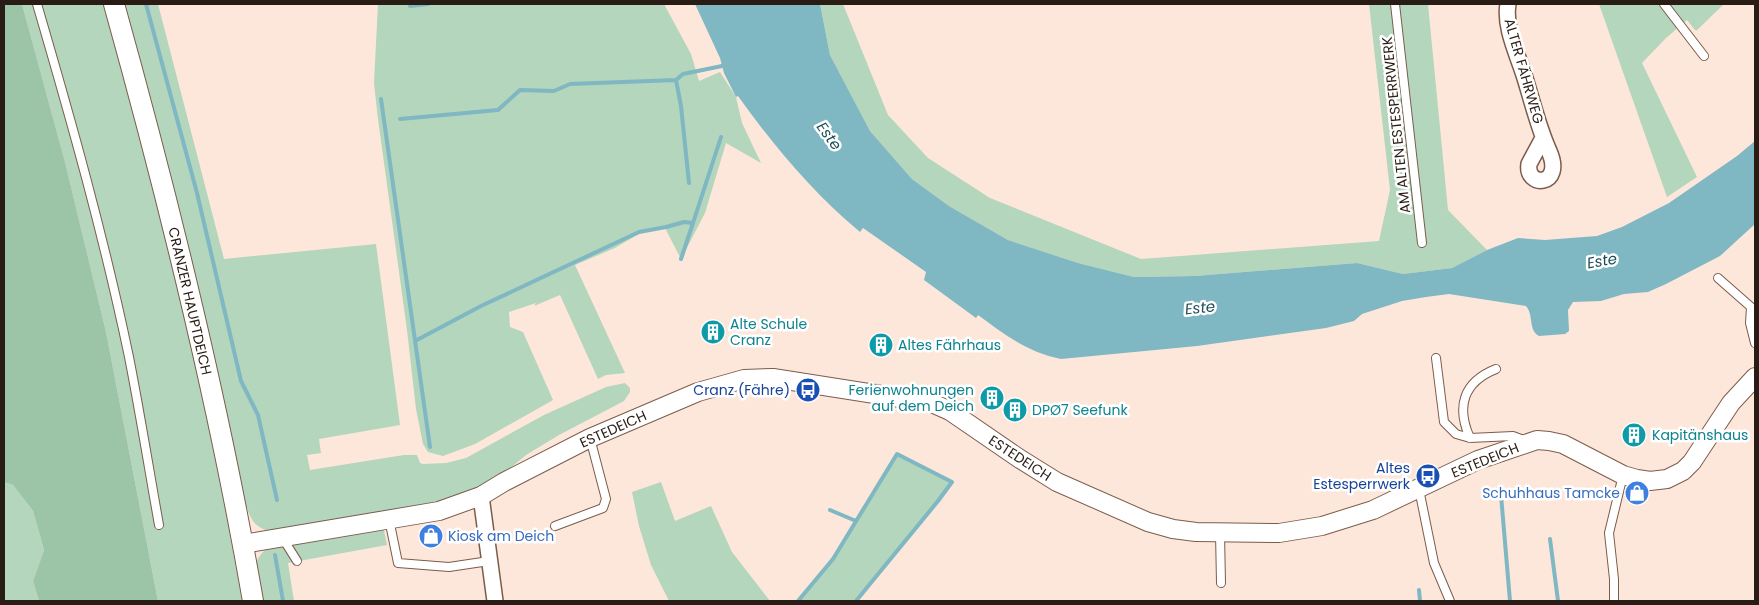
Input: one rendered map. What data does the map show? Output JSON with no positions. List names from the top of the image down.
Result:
{
  "streets": {
    "main road": ["CRANZER HAUPTDEICH"],
    "street": ["ALTER FÄHRWEG", "ESTEDEICH"],
    "lane": ["AM ALTEN ESTESPERRWERK"]
  },
  "crossings": [
    ["CRANZER HAUPTDEICH", "ESTEDEICH"]
  ],
  "water": ["Este"],
  "places": {
    "building": [
      "Alte Schule Cranz",
      "Altes Fährhaus",
      "Ferienwohnungen auf dem Deich",
      "DPØ7 Seefunk",
      "Kapitänshaus"
    ],
    "bus stop": ["Cranz (Fähre)", "Altes Estesperrwerk"],
    "shop": ["Schuhhaus Tamcke", "Kiosk am Deich"]
  }
}
